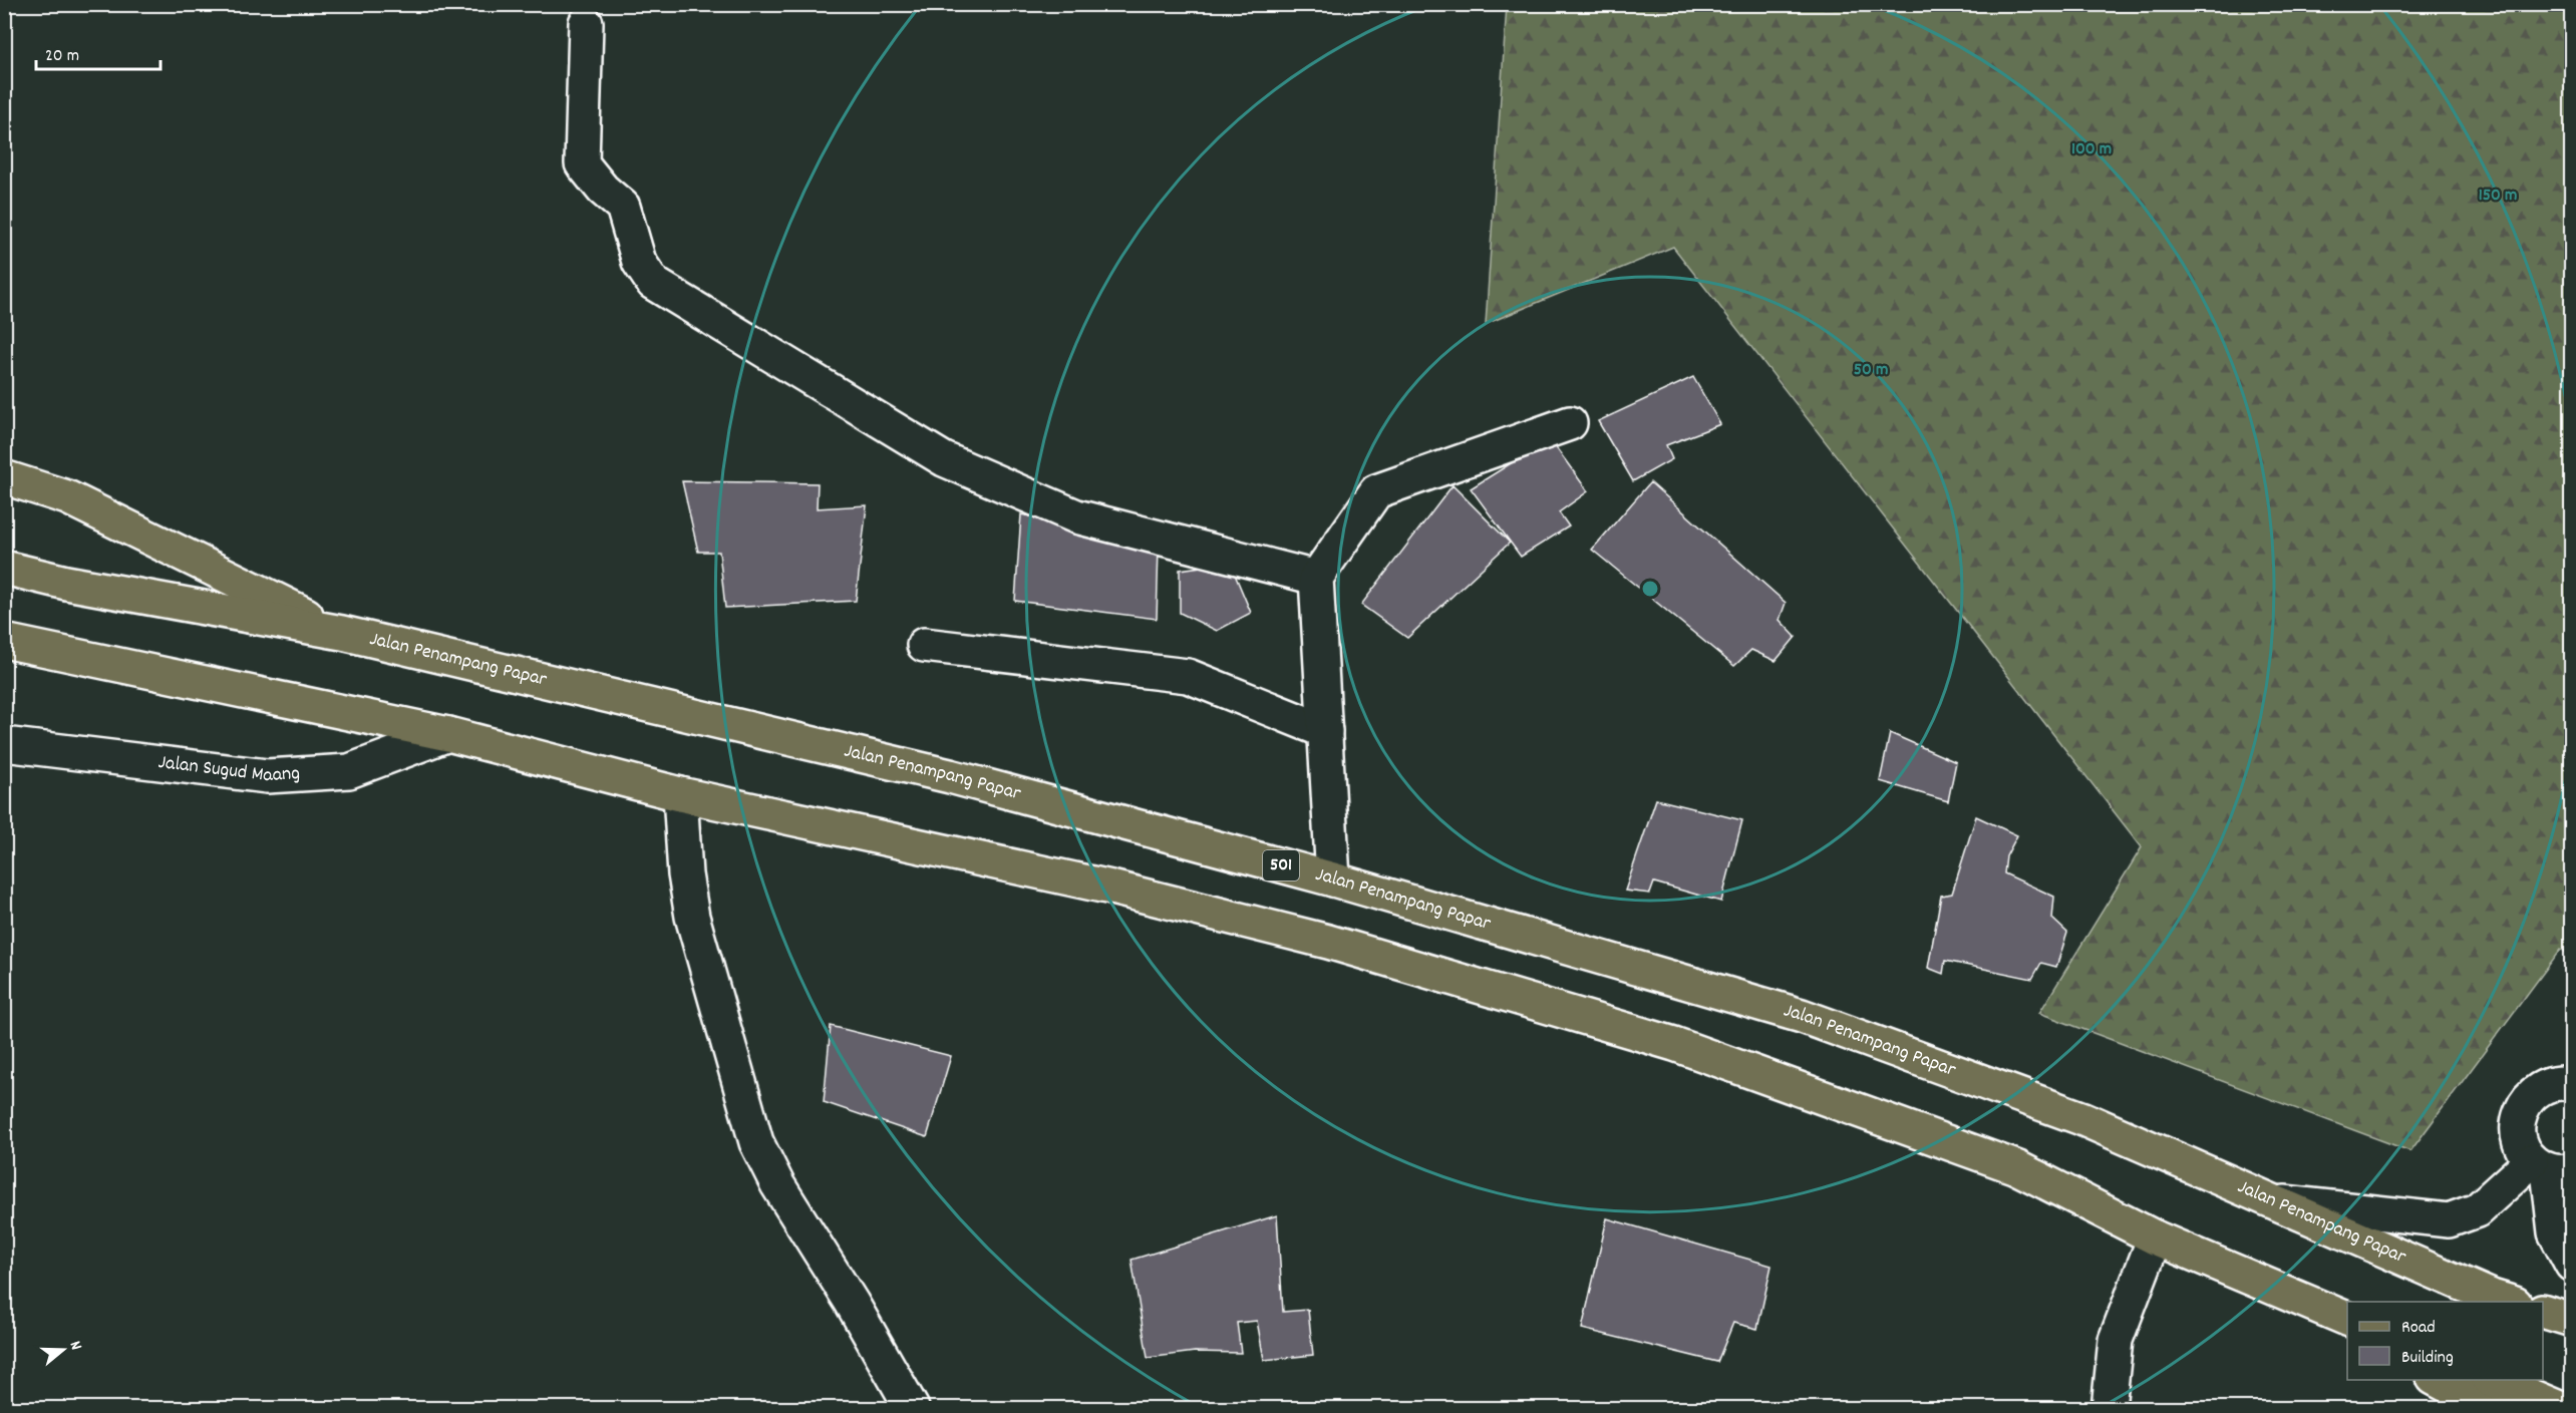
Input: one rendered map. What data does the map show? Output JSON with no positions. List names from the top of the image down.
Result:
{
  "streets": {
    "main road": ["Jalan Penampang Papar", "501"],
    "street": ["Jalan Sugud Maang"]
  },
  "legend": ["Road", "Building"],
  "scale_bar": "20 m",
  "north": "right",
  "rings": ["100 m", "150 m", "50 m"]
}
